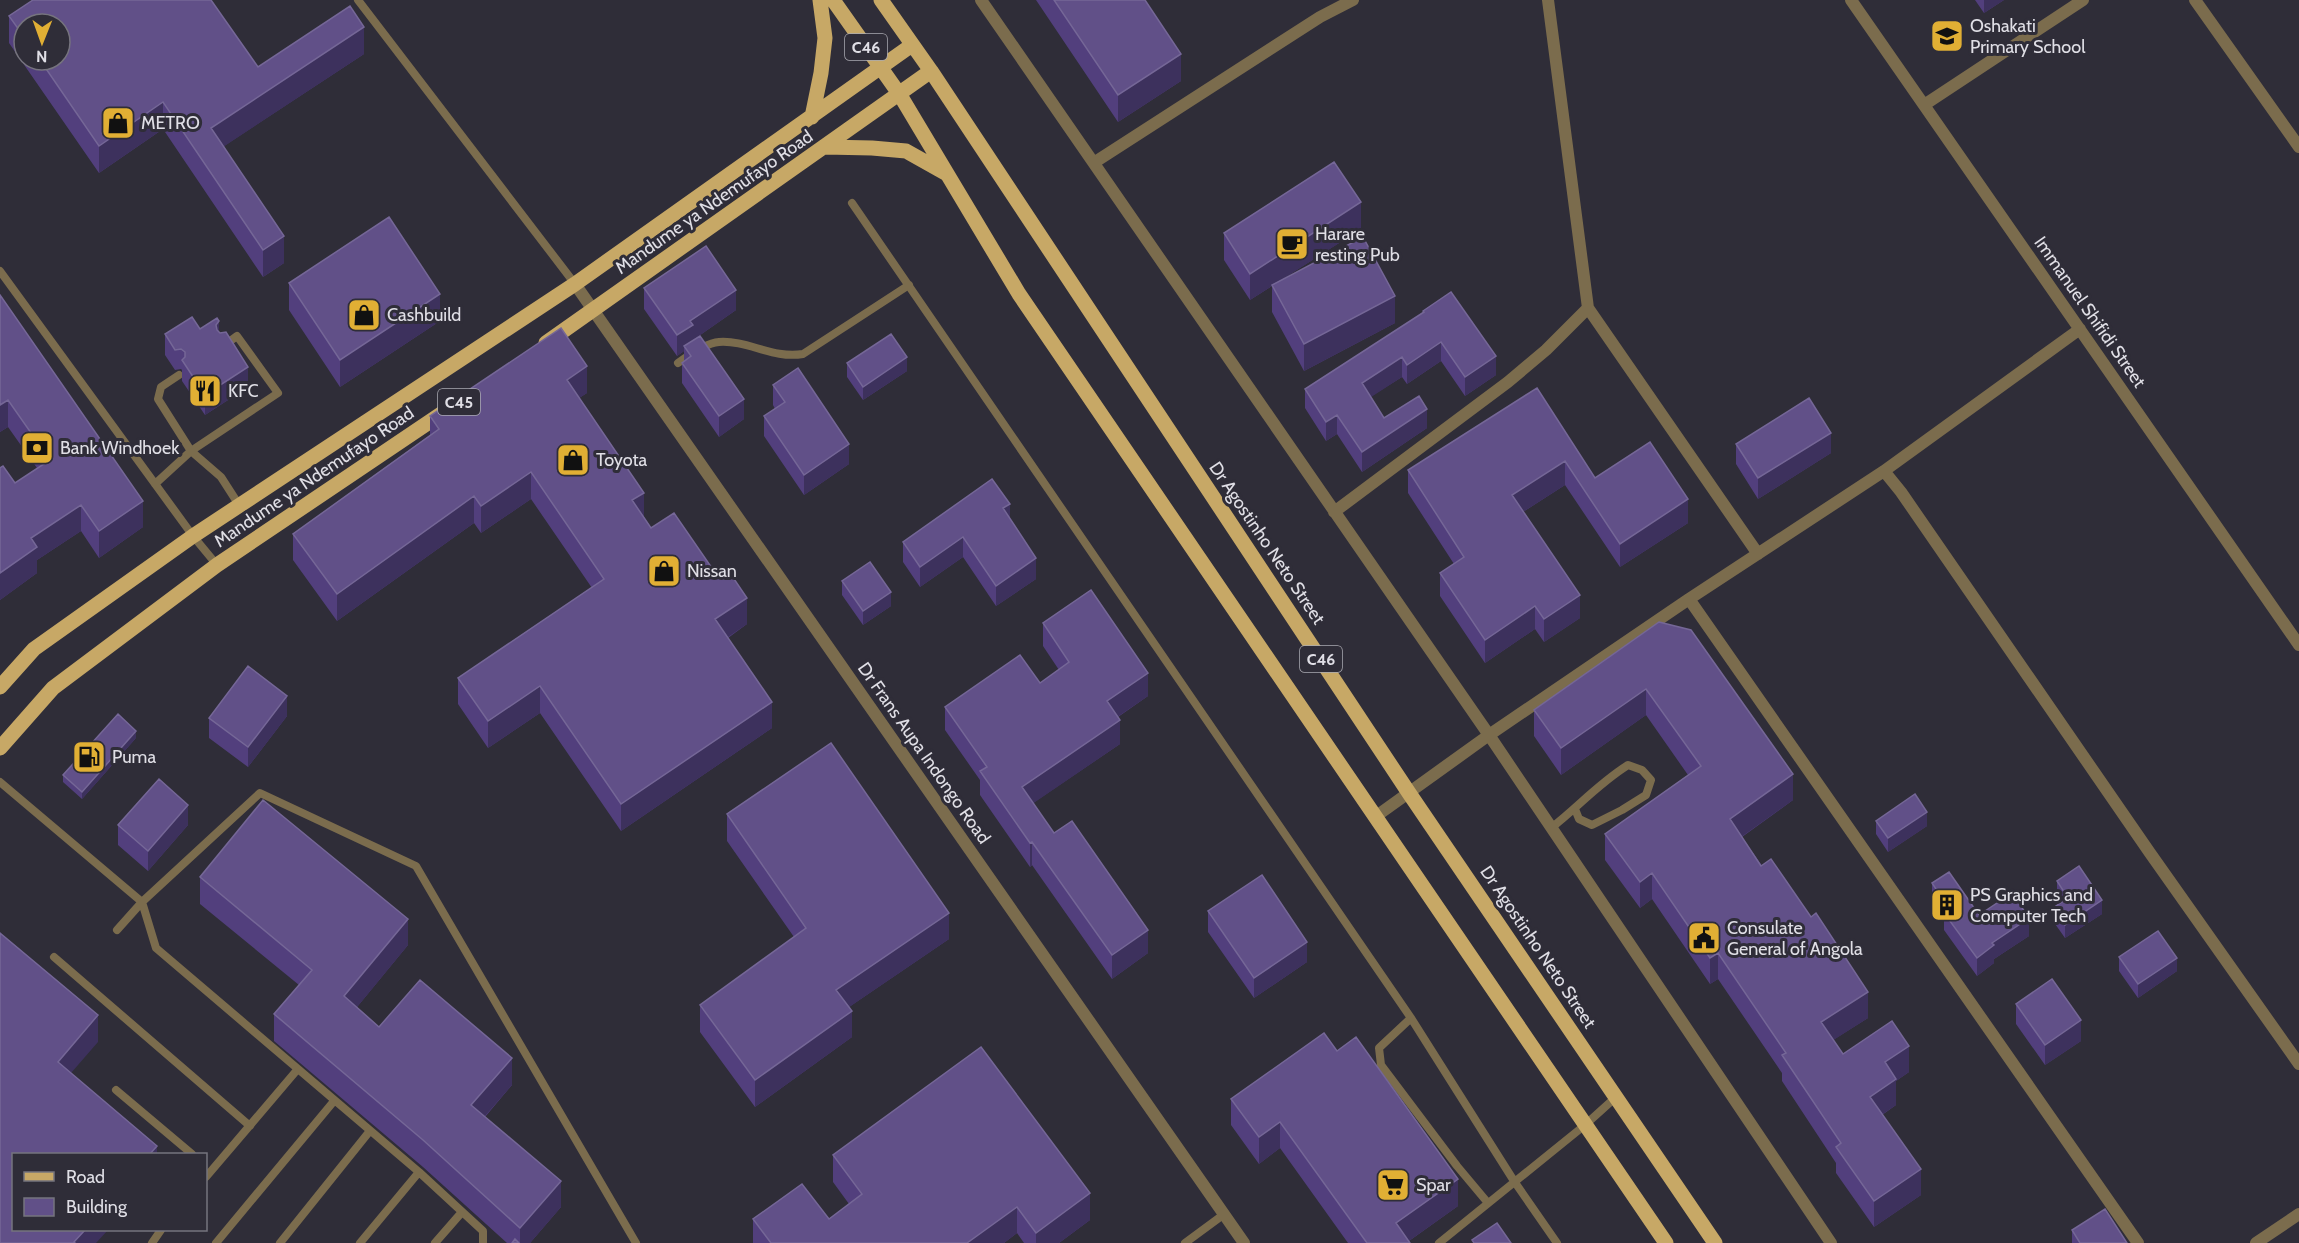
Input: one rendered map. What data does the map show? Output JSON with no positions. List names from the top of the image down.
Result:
{
  "streets": {
    "main road": [
      "C46",
      "Mandume ya Ndemufayo Road",
      "C45",
      "Dr Agostinho Neto Street"
    ],
    "street": ["Immanuel Shifidi Street", "Dr Frans Aupa Indongo Road"]
  },
  "crossings": [
    ["C46", "Mandume ya Ndemufayo Road"],
    ["C46", "Dr Agostinho Neto Street"],
    ["Mandume ya Ndemufayo Road", "Dr Agostinho Neto Street"],
    ["Mandume ya Ndemufayo Road", "Dr Frans Aupa Indongo Road"]
  ],
  "places": {
    "school or university": ["Oshakati Primary School"],
    "shop": [
      "METRO",
      "Cashbuild",
      "Toyota",
      "Nissan"
    ],
    "cafe": ["Harare resting Pub"],
    "restaurant": ["KFC"],
    "bank": ["Bank Windhoek"],
    "fuel station": ["Puma"],
    "building": ["PS Graphics and Computer Tech"],
    "public building": ["Consulate General of Angola"],
    "supermarket": ["Spar"]
  },
  "legend": ["Road", "Building"],
  "north": "bottom"
}
